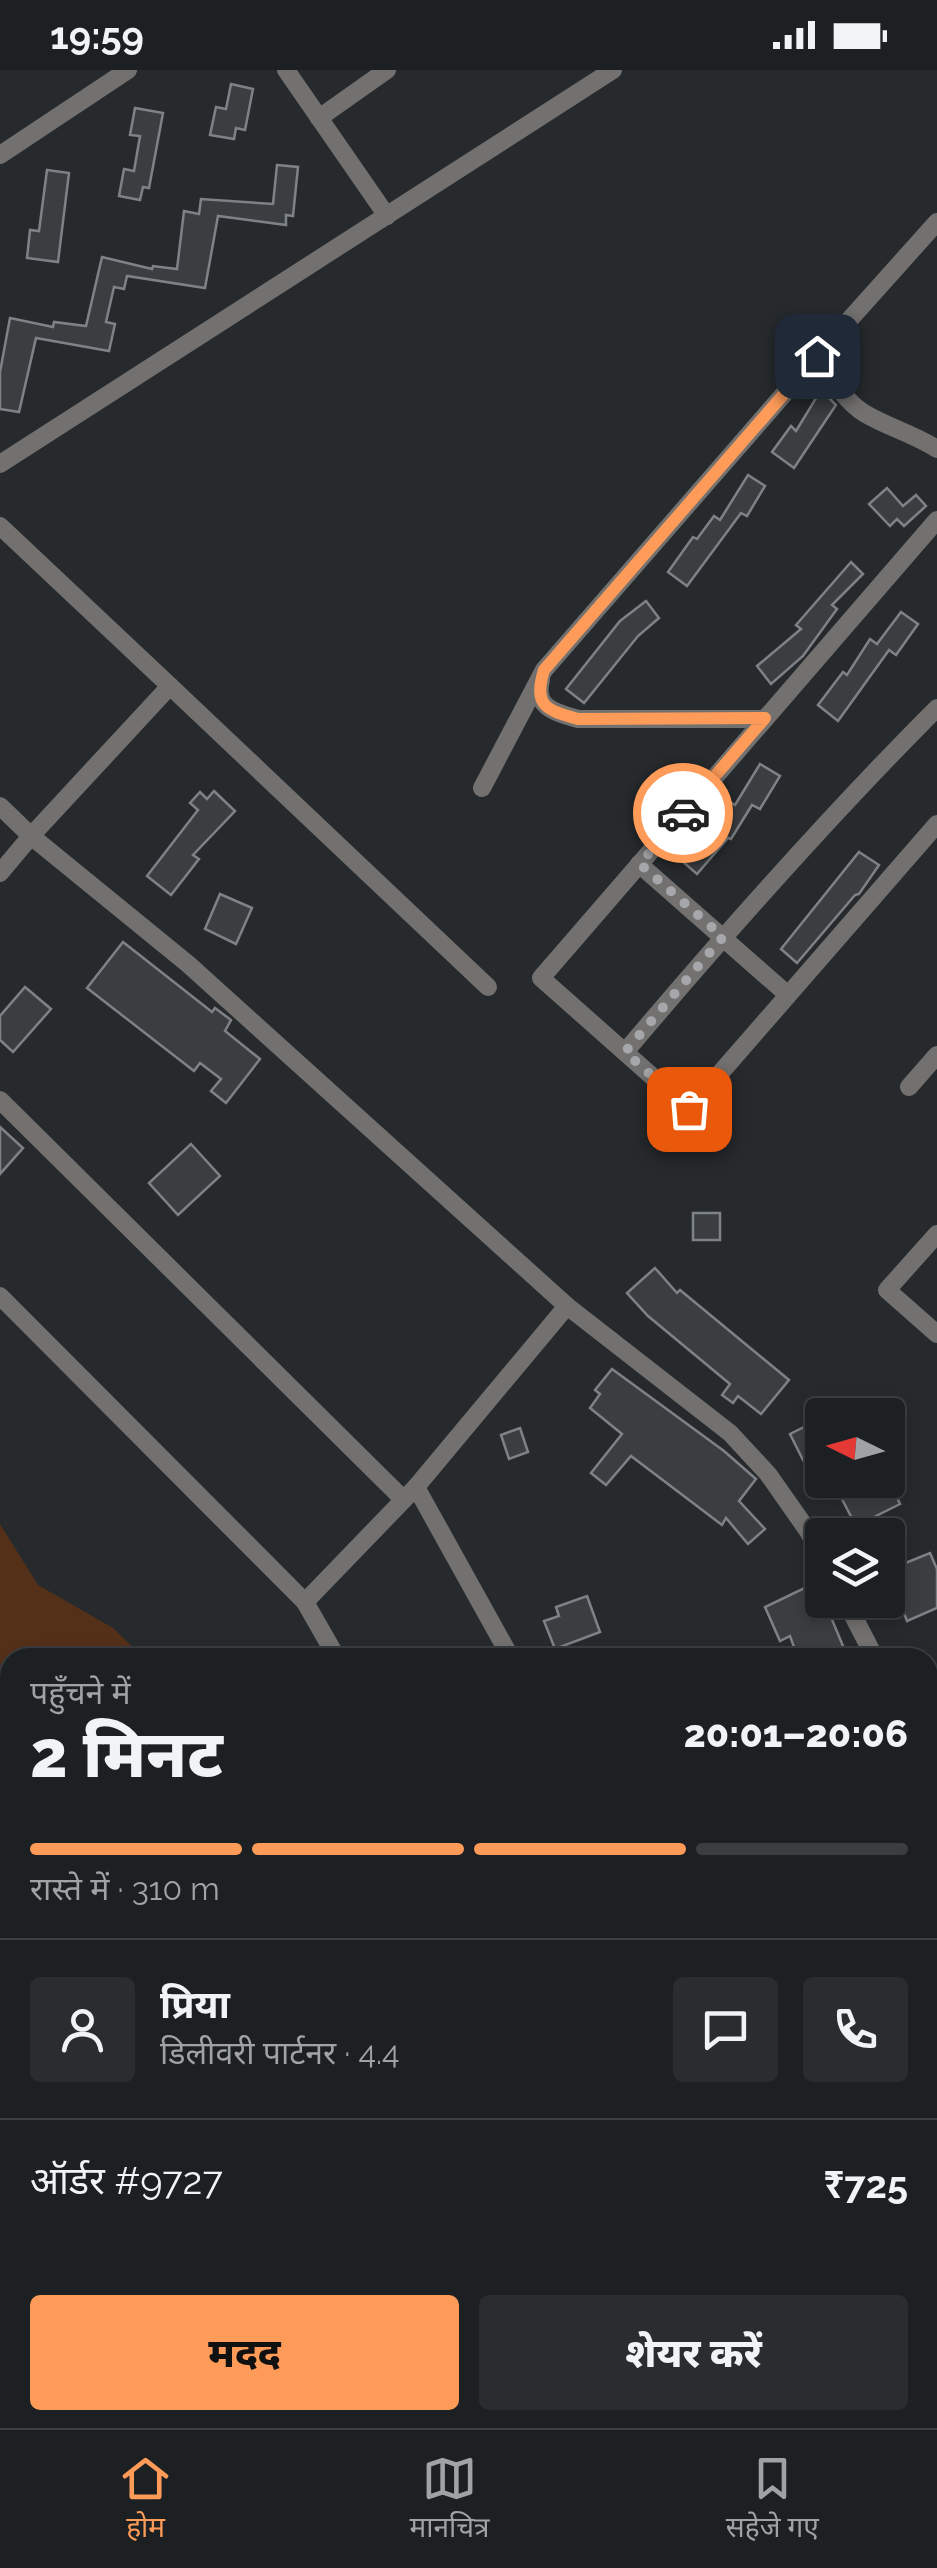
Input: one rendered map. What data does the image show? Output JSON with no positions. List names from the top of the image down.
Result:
{
  "north": "left",
  "page": {
    "status": "19:59",
    "heading": ["2 मिनट", "पहुँचने में", "20:01–20:06"],
    "panel": [
      "प्रिया",
      "डिलीवरी पार्टनर · 4.4",
      "ऑर्डर #9727",
      "₹725"
    ],
    "bar": "रास्ते में · 310 m",
    "buttons": ["मदद", "शेयर करें"],
    "tabs": ["होम", "मानचित्र", "सहेजे गए"]
  }
}
